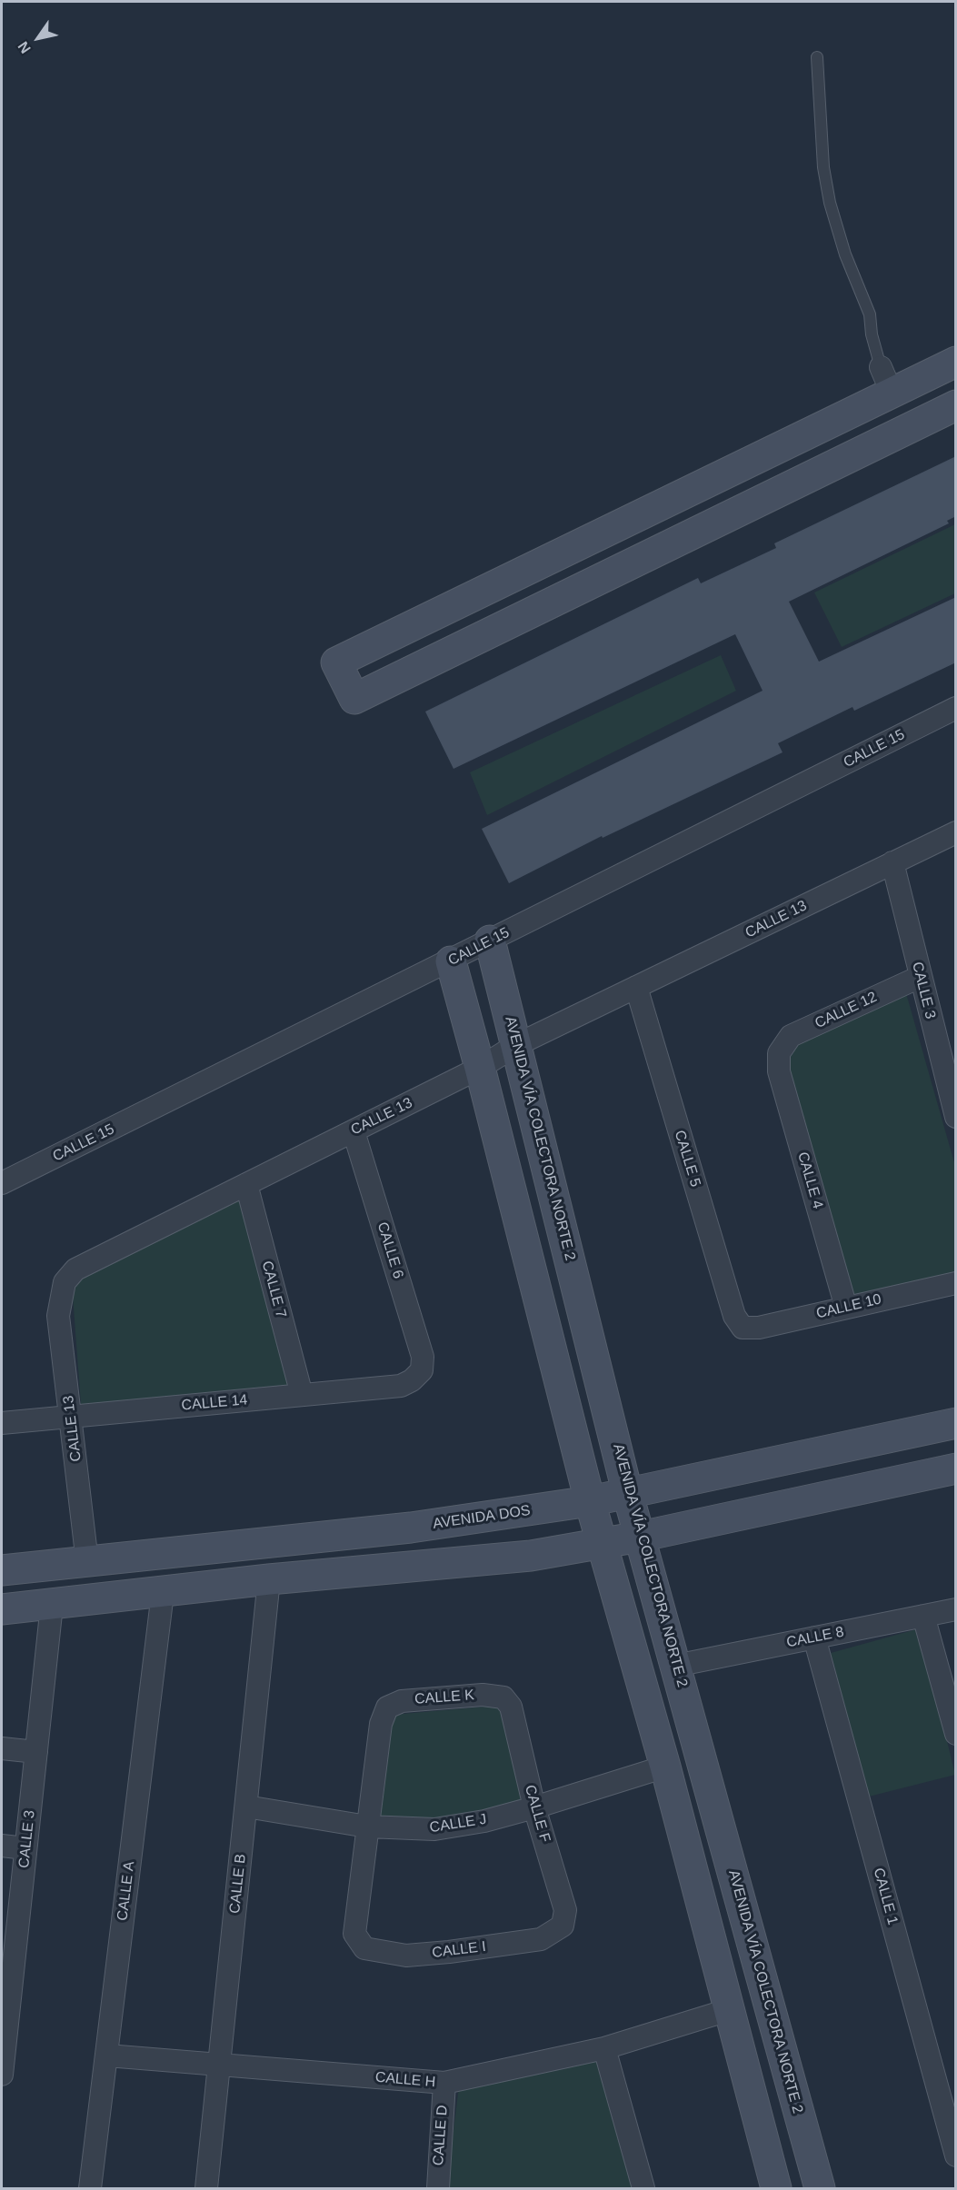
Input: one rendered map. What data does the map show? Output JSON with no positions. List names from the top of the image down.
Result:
{
  "streets": {
    "street": [
      "CALLE 15",
      "CALLE 13",
      "CALLE 3",
      "CALLE 12",
      "AVENIDA VÍA COLECTORA NORTE 2",
      "CALLE 5",
      "CALLE 4",
      "CALLE 6",
      "CALLE 7",
      "CALLE 10",
      "CALLE 14",
      "AVENIDA DOS",
      "CALLE 8",
      "CALLE K",
      "CALLE F",
      "CALLE J",
      "CALLE B",
      "CALLE A",
      "CALLE 1",
      "CALLE I",
      "CALLE H",
      "CALLE D"
    ]
  },
  "crossings": [
    ["CALLE 15", "AVENIDA VÍA COLECTORA NORTE 2"],
    ["CALLE 13", "CALLE 3"],
    ["CALLE 13", "AVENIDA VÍA COLECTORA NORTE 2"],
    ["CALLE 13", "CALLE 5"],
    ["CALLE 13", "CALLE 6"],
    ["CALLE 13", "CALLE 7"],
    ["CALLE 13", "CALLE 14"],
    ["CALLE 13", "AVENIDA DOS"],
    ["CALLE 3", "CALLE 12"],
    ["CALLE 12", "CALLE 4"],
    ["AVENIDA VÍA COLECTORA NORTE 2", "AVENIDA DOS"],
    ["AVENIDA VÍA COLECTORA NORTE 2", "CALLE 8"],
    ["CALLE 5", "CALLE 10"],
    ["CALLE 4", "CALLE 10"],
    ["CALLE 6", "CALLE 14"],
    ["CALLE 7", "CALLE 14"],
    ["CALLE 8", "CALLE 1"],
    ["CALLE K", "CALLE F"],
    ["CALLE K", "CALLE J"],
    ["CALLE K", "CALLE I"],
    ["CALLE F", "CALLE J"],
    ["CALLE F", "CALLE I"],
    ["CALLE J", "CALLE B"],
    ["CALLE J", "CALLE I"],
    ["CALLE B", "CALLE H"],
    ["CALLE A", "CALLE H"],
    ["CALLE H", "CALLE D"]
  ],
  "north": "bottom left"
}
